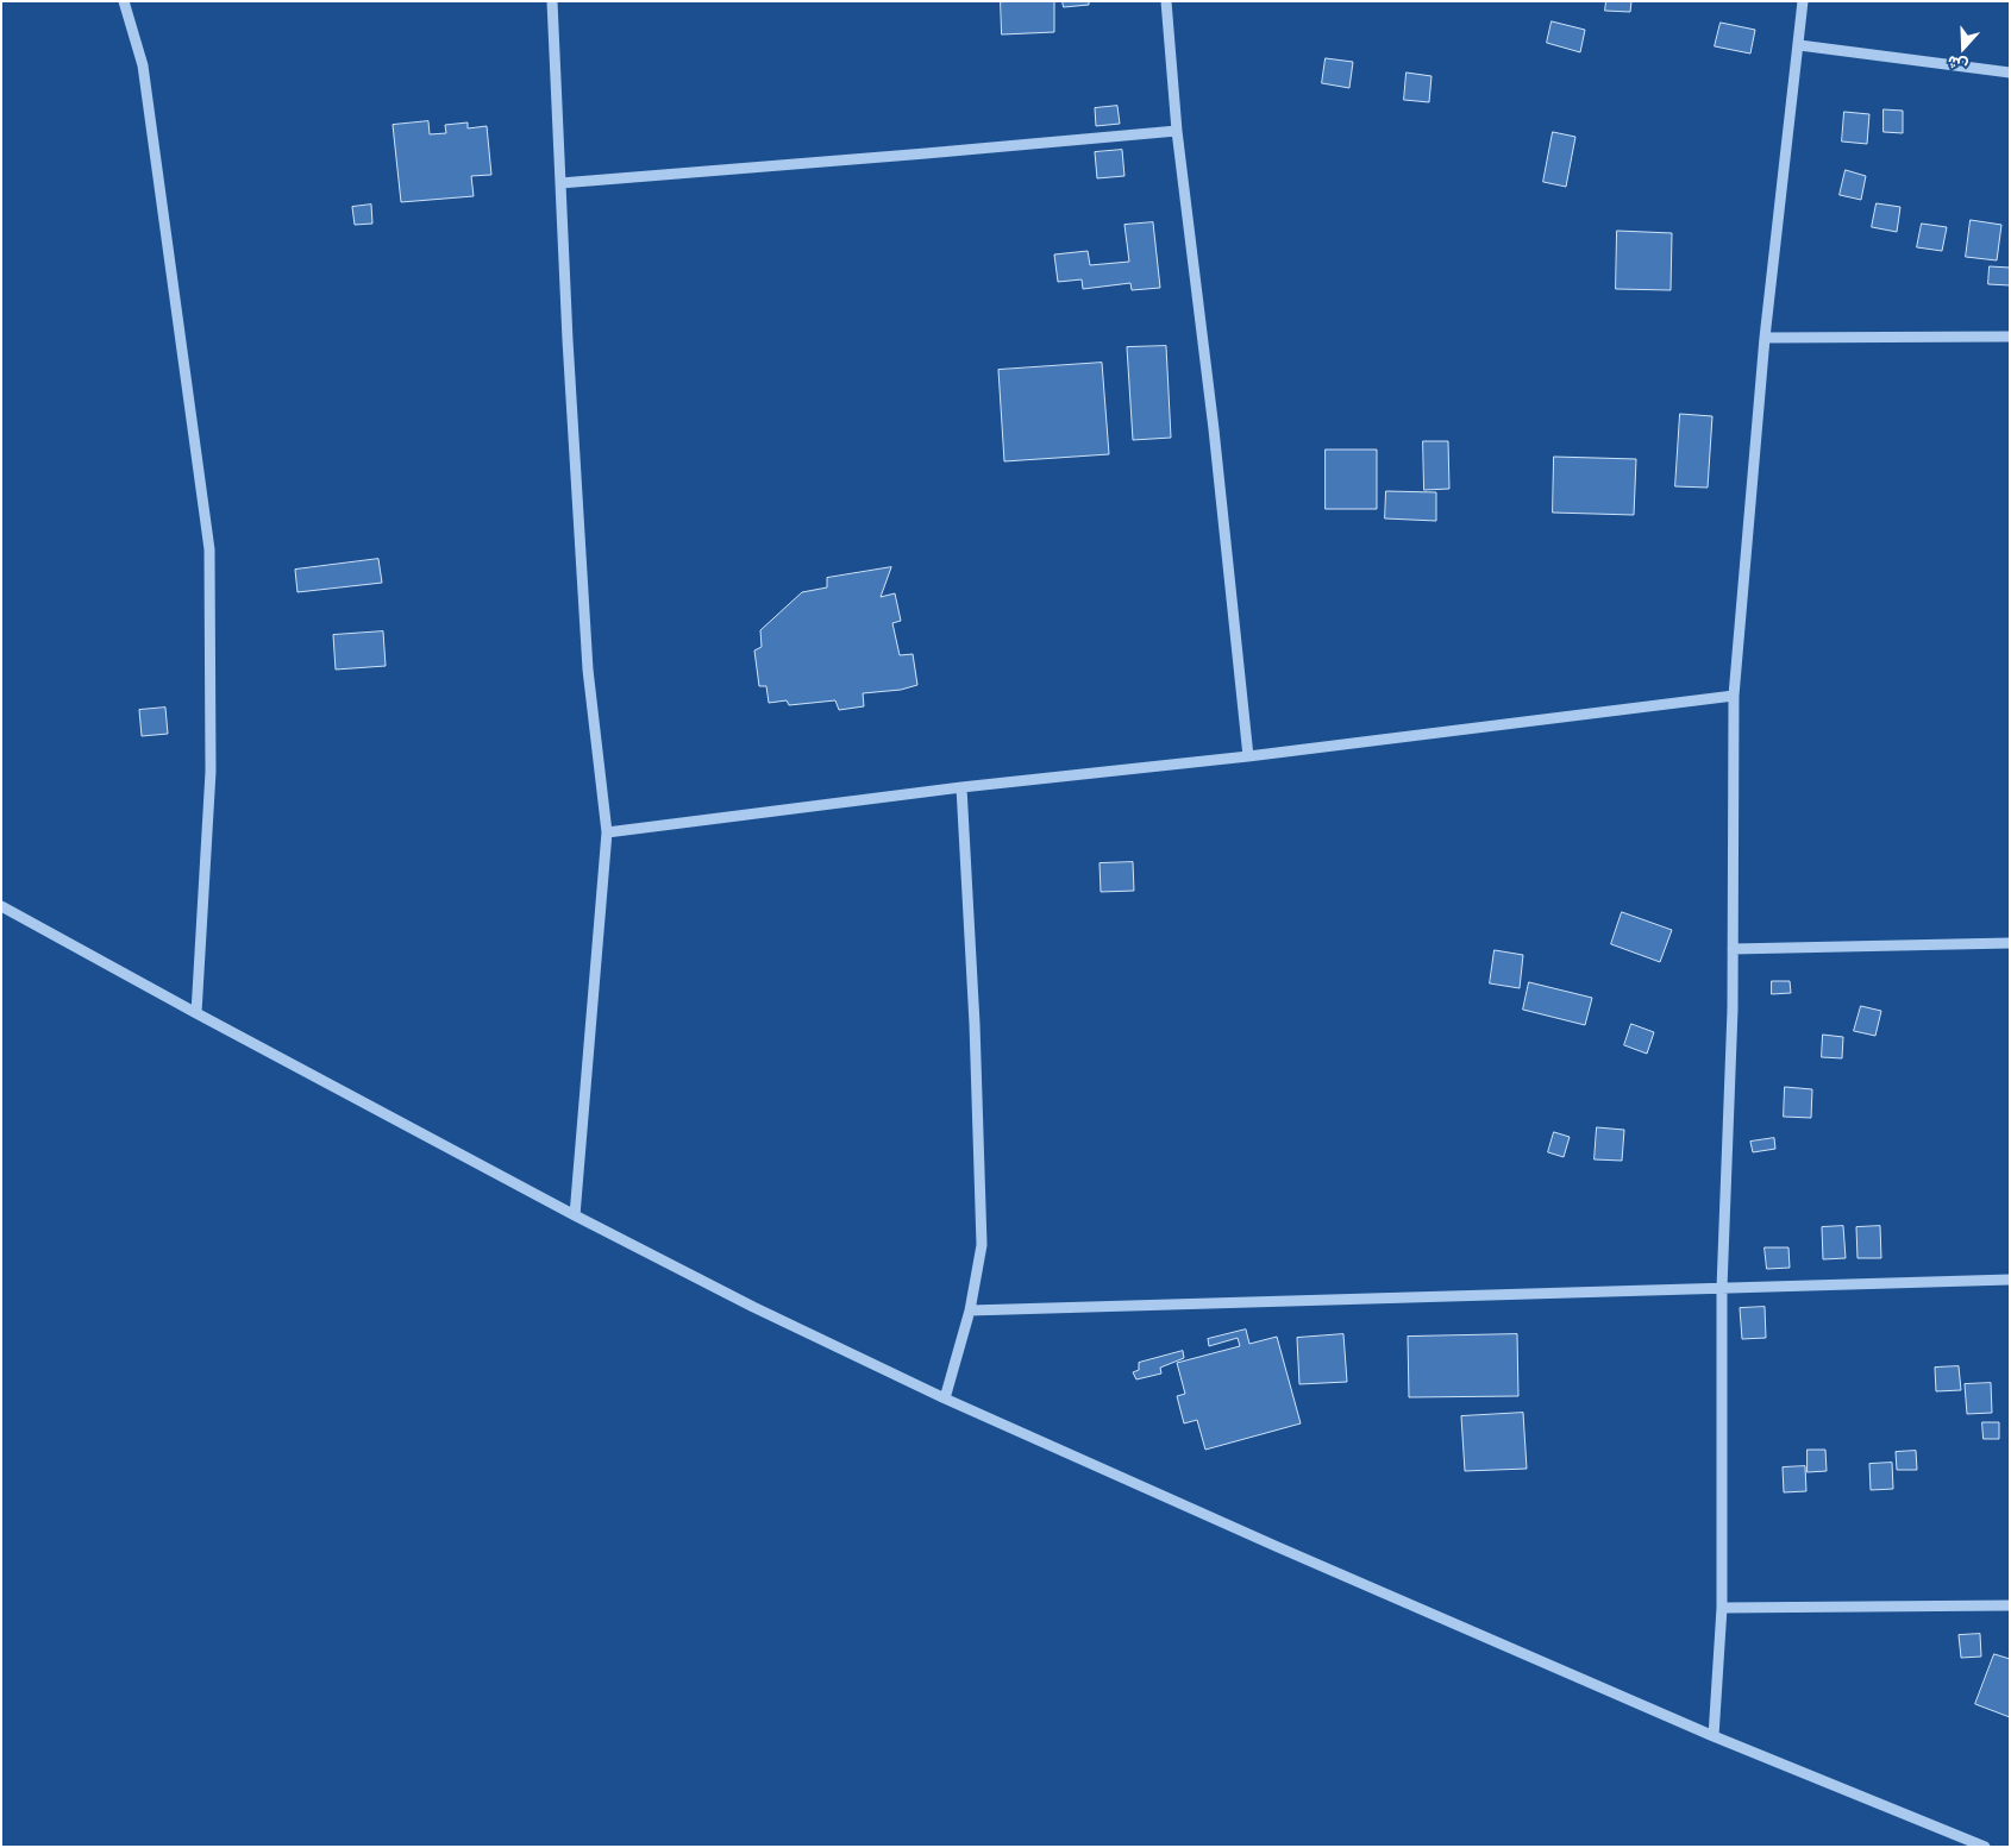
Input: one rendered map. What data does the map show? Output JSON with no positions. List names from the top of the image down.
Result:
{
  "north": "bottom"
}
